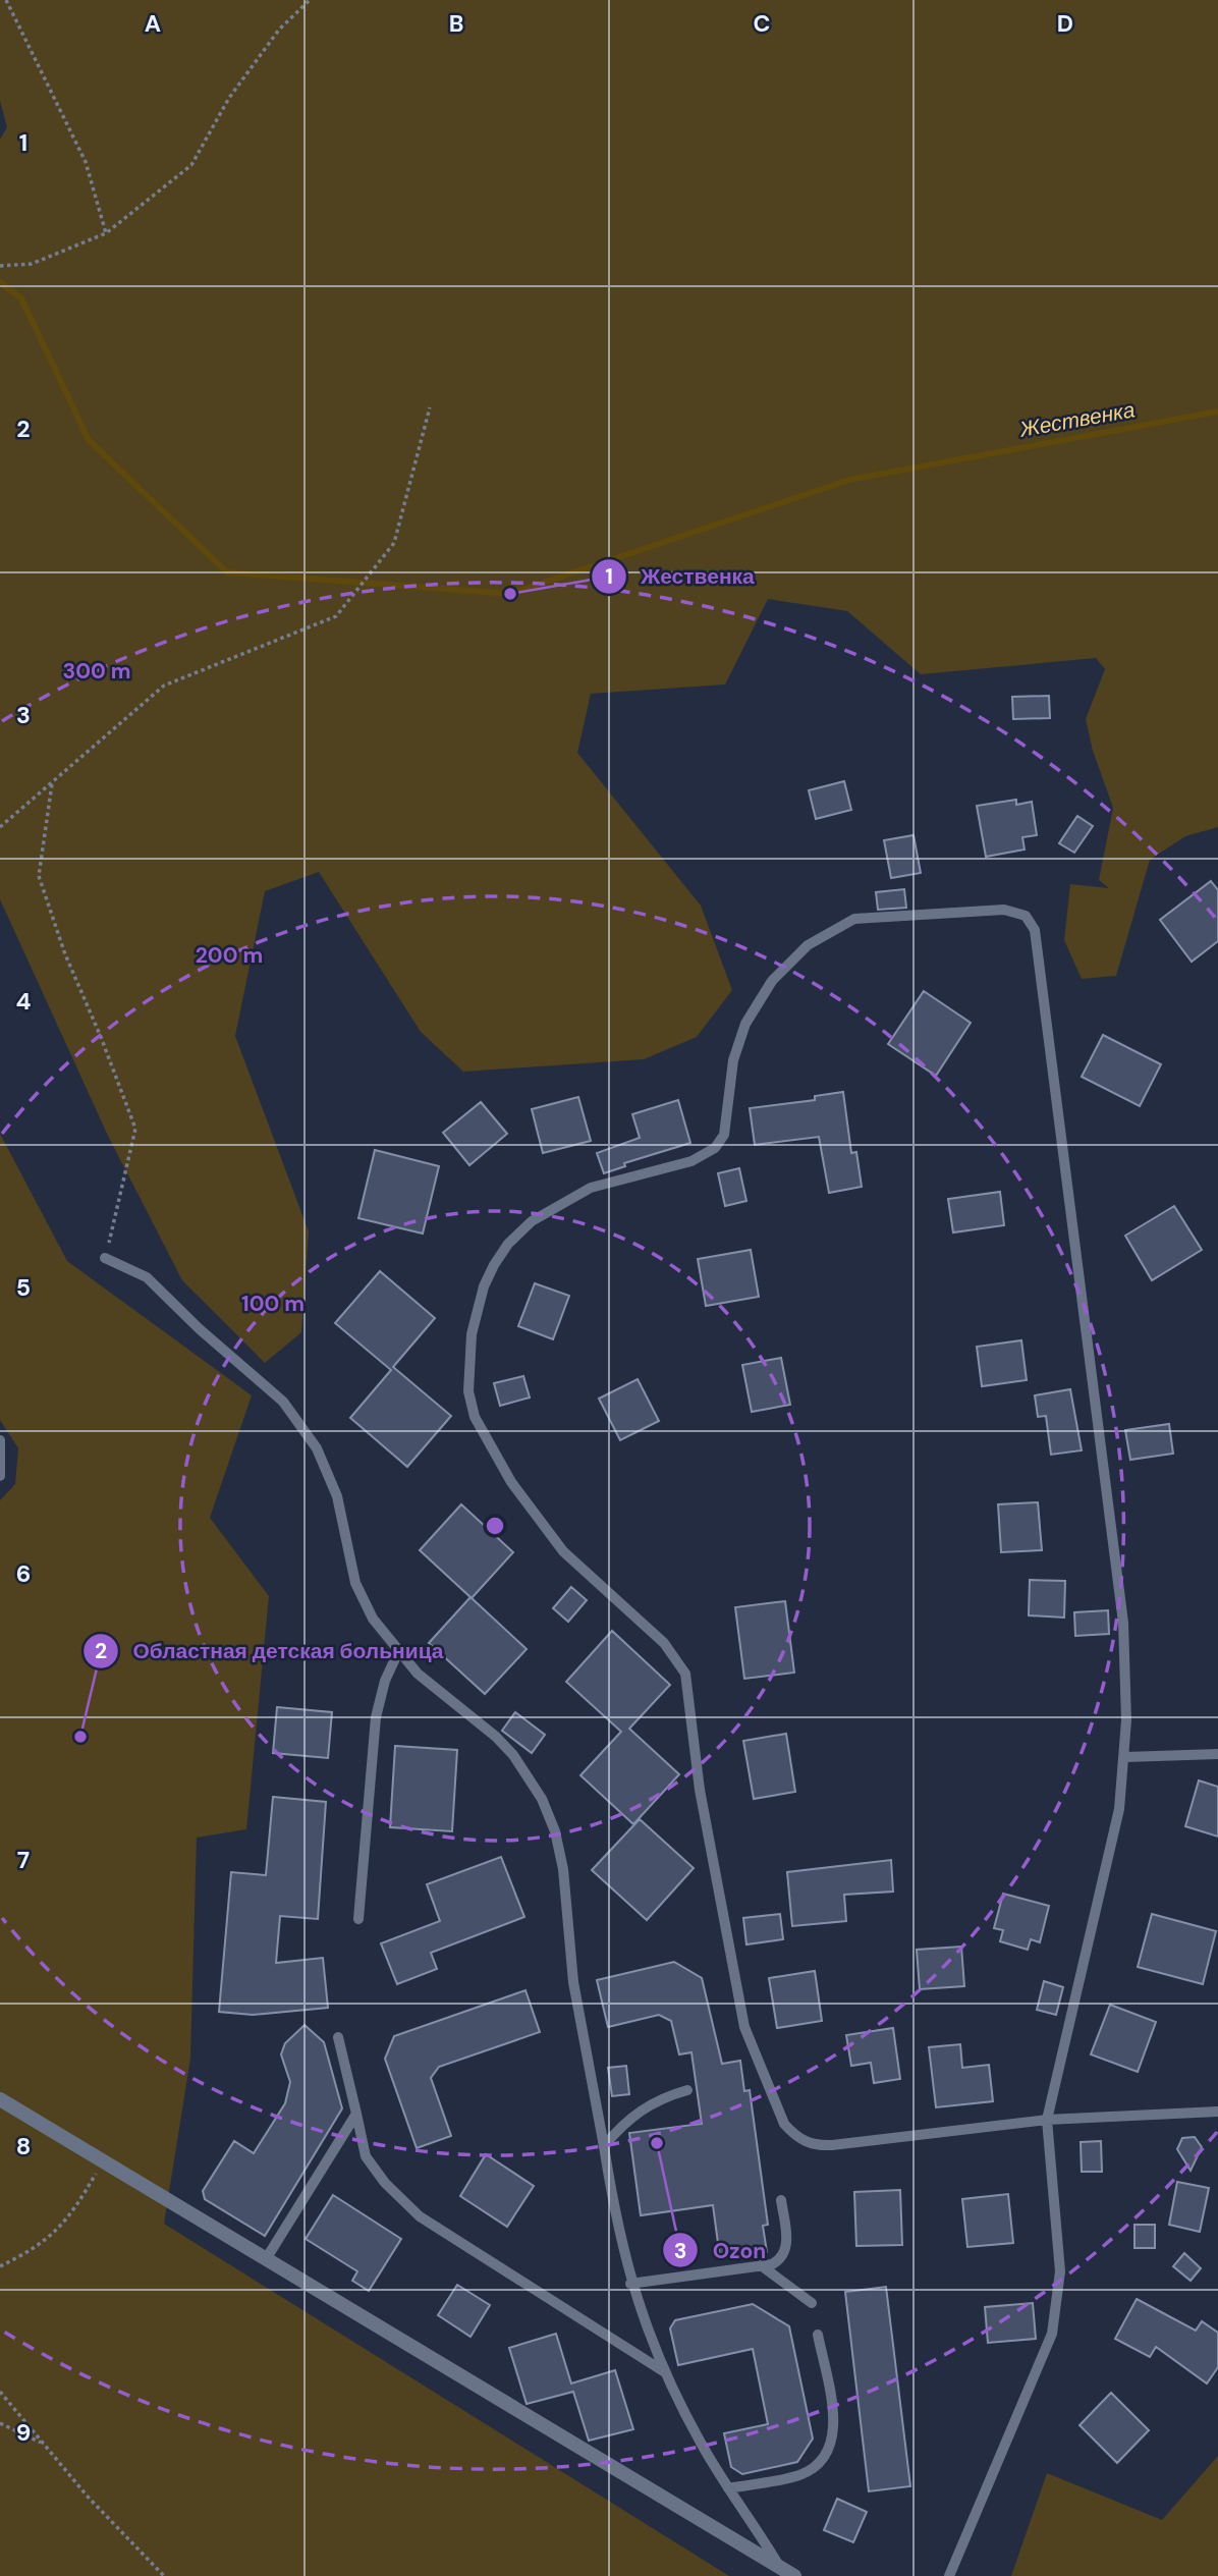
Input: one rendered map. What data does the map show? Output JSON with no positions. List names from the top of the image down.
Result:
{
  "water": ["Жественка"],
  "places": ["Жественка", "Областная детская больница", "Ozon"],
  "grid": {
    "columns": [
      "A",
      "B",
      "C",
      "D"
    ],
    "rows": [
      "1",
      "2",
      "3",
      "4",
      "5",
      "6",
      "7",
      "8",
      "9"
    ]
  },
  "rings": ["300 m", "200 m", "100 m"]
}
